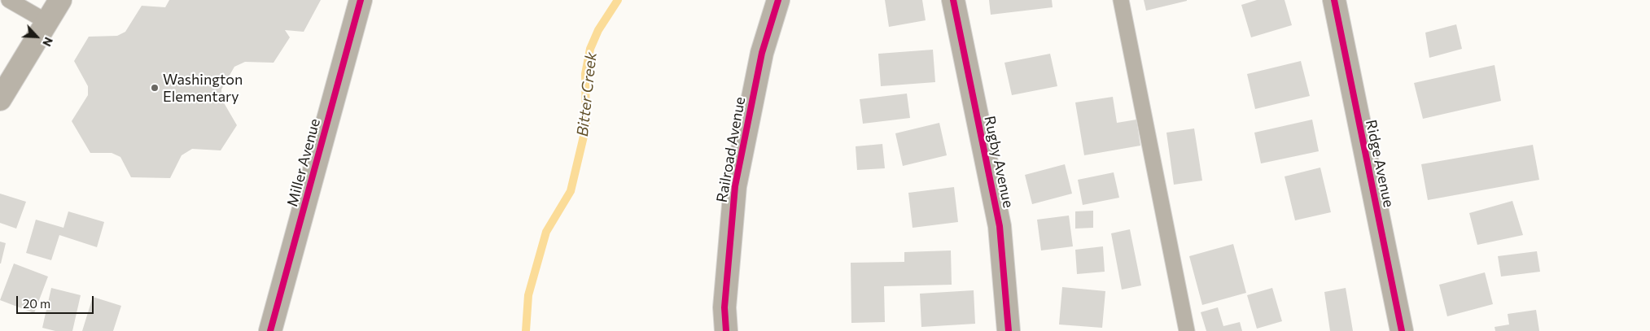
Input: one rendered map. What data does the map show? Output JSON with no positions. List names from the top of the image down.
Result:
{
  "streets": {
    "street": [
      "Railroad Avenue",
      "Rugby Avenue",
      "Miller Avenue",
      "Ridge Avenue"
    ]
  },
  "water": ["Bitter Creek"],
  "places": ["Washington Elementary"],
  "scale_bar": "20 m",
  "north": "bottom right"
}
